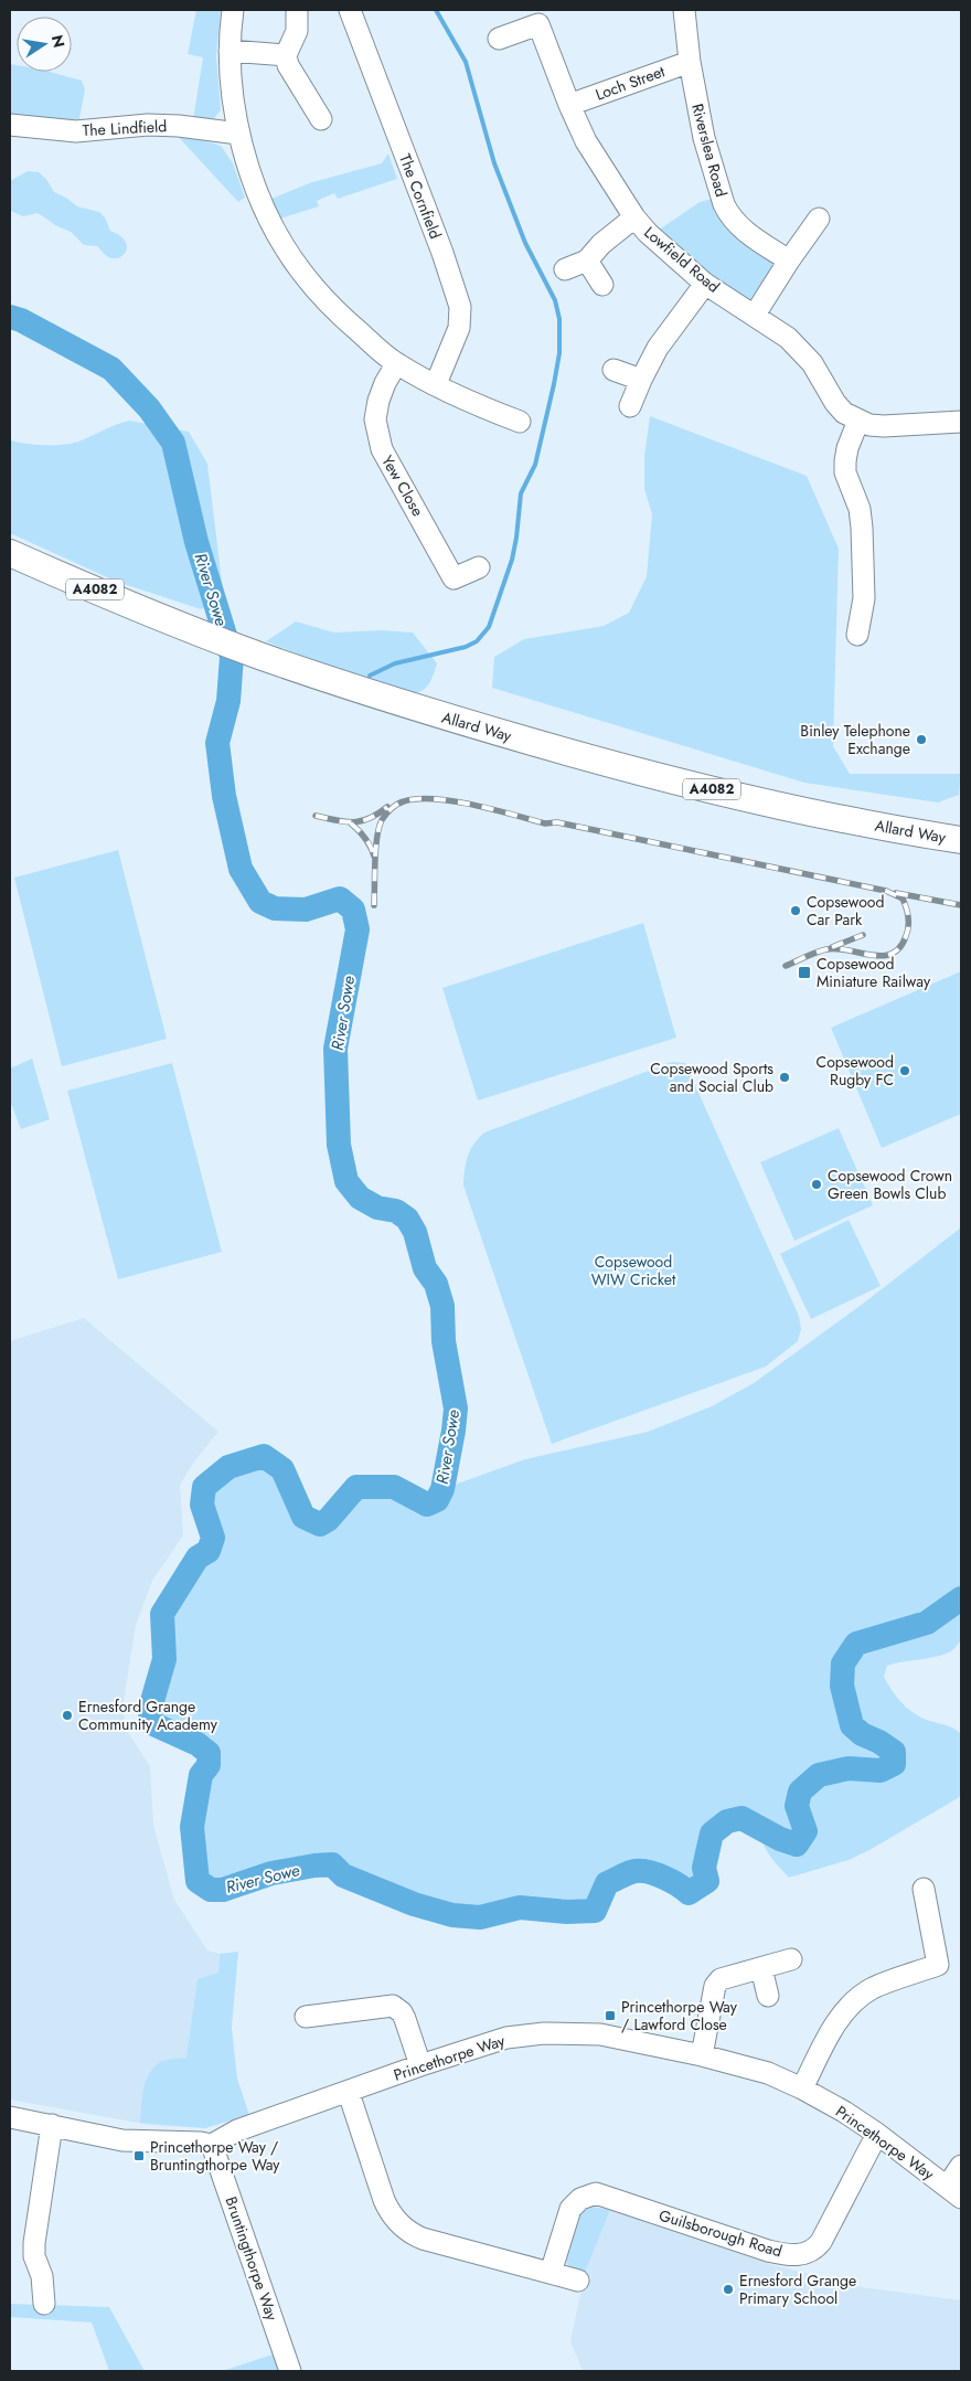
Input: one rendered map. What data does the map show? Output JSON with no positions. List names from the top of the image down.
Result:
{
  "streets": {
    "main road": ["A4082", "Allard Way"],
    "street": [
      "Loch Street",
      "The Lindfield",
      "Riverslea Road",
      "The Cornfield",
      "Lowfield Road",
      "Yew Close",
      "Princethorpe Way",
      "Guilsborough Road",
      "Bruntingthorpe Way"
    ]
  },
  "crossings": [
    ["Loch Street", "Riverslea Road"],
    ["Loch Street", "Lowfield Road"],
    ["Princethorpe Way", "Guilsborough Road"],
    ["Princethorpe Way", "Bruntingthorpe Way"]
  ],
  "water": ["River Sowe"],
  "parks": ["Copsewood WIW Cricket"],
  "places": {
    "other": [
      "Binley Telephone Exchange",
      "Copsewood Car Park",
      "Copsewood Rugby FC",
      "Copsewood Sports and Social Club",
      "Copsewood Crown Green Bowls Club",
      "Ernesford Grange Community Academy",
      "Ernesford Grange Primary School"
    ],
    "transit": ["Copsewood Miniature Railway", "Princethorpe Way / Lawford Close", "Princethorpe Way / Bruntingthorpe Way"]
  },
  "north": "right"
}
